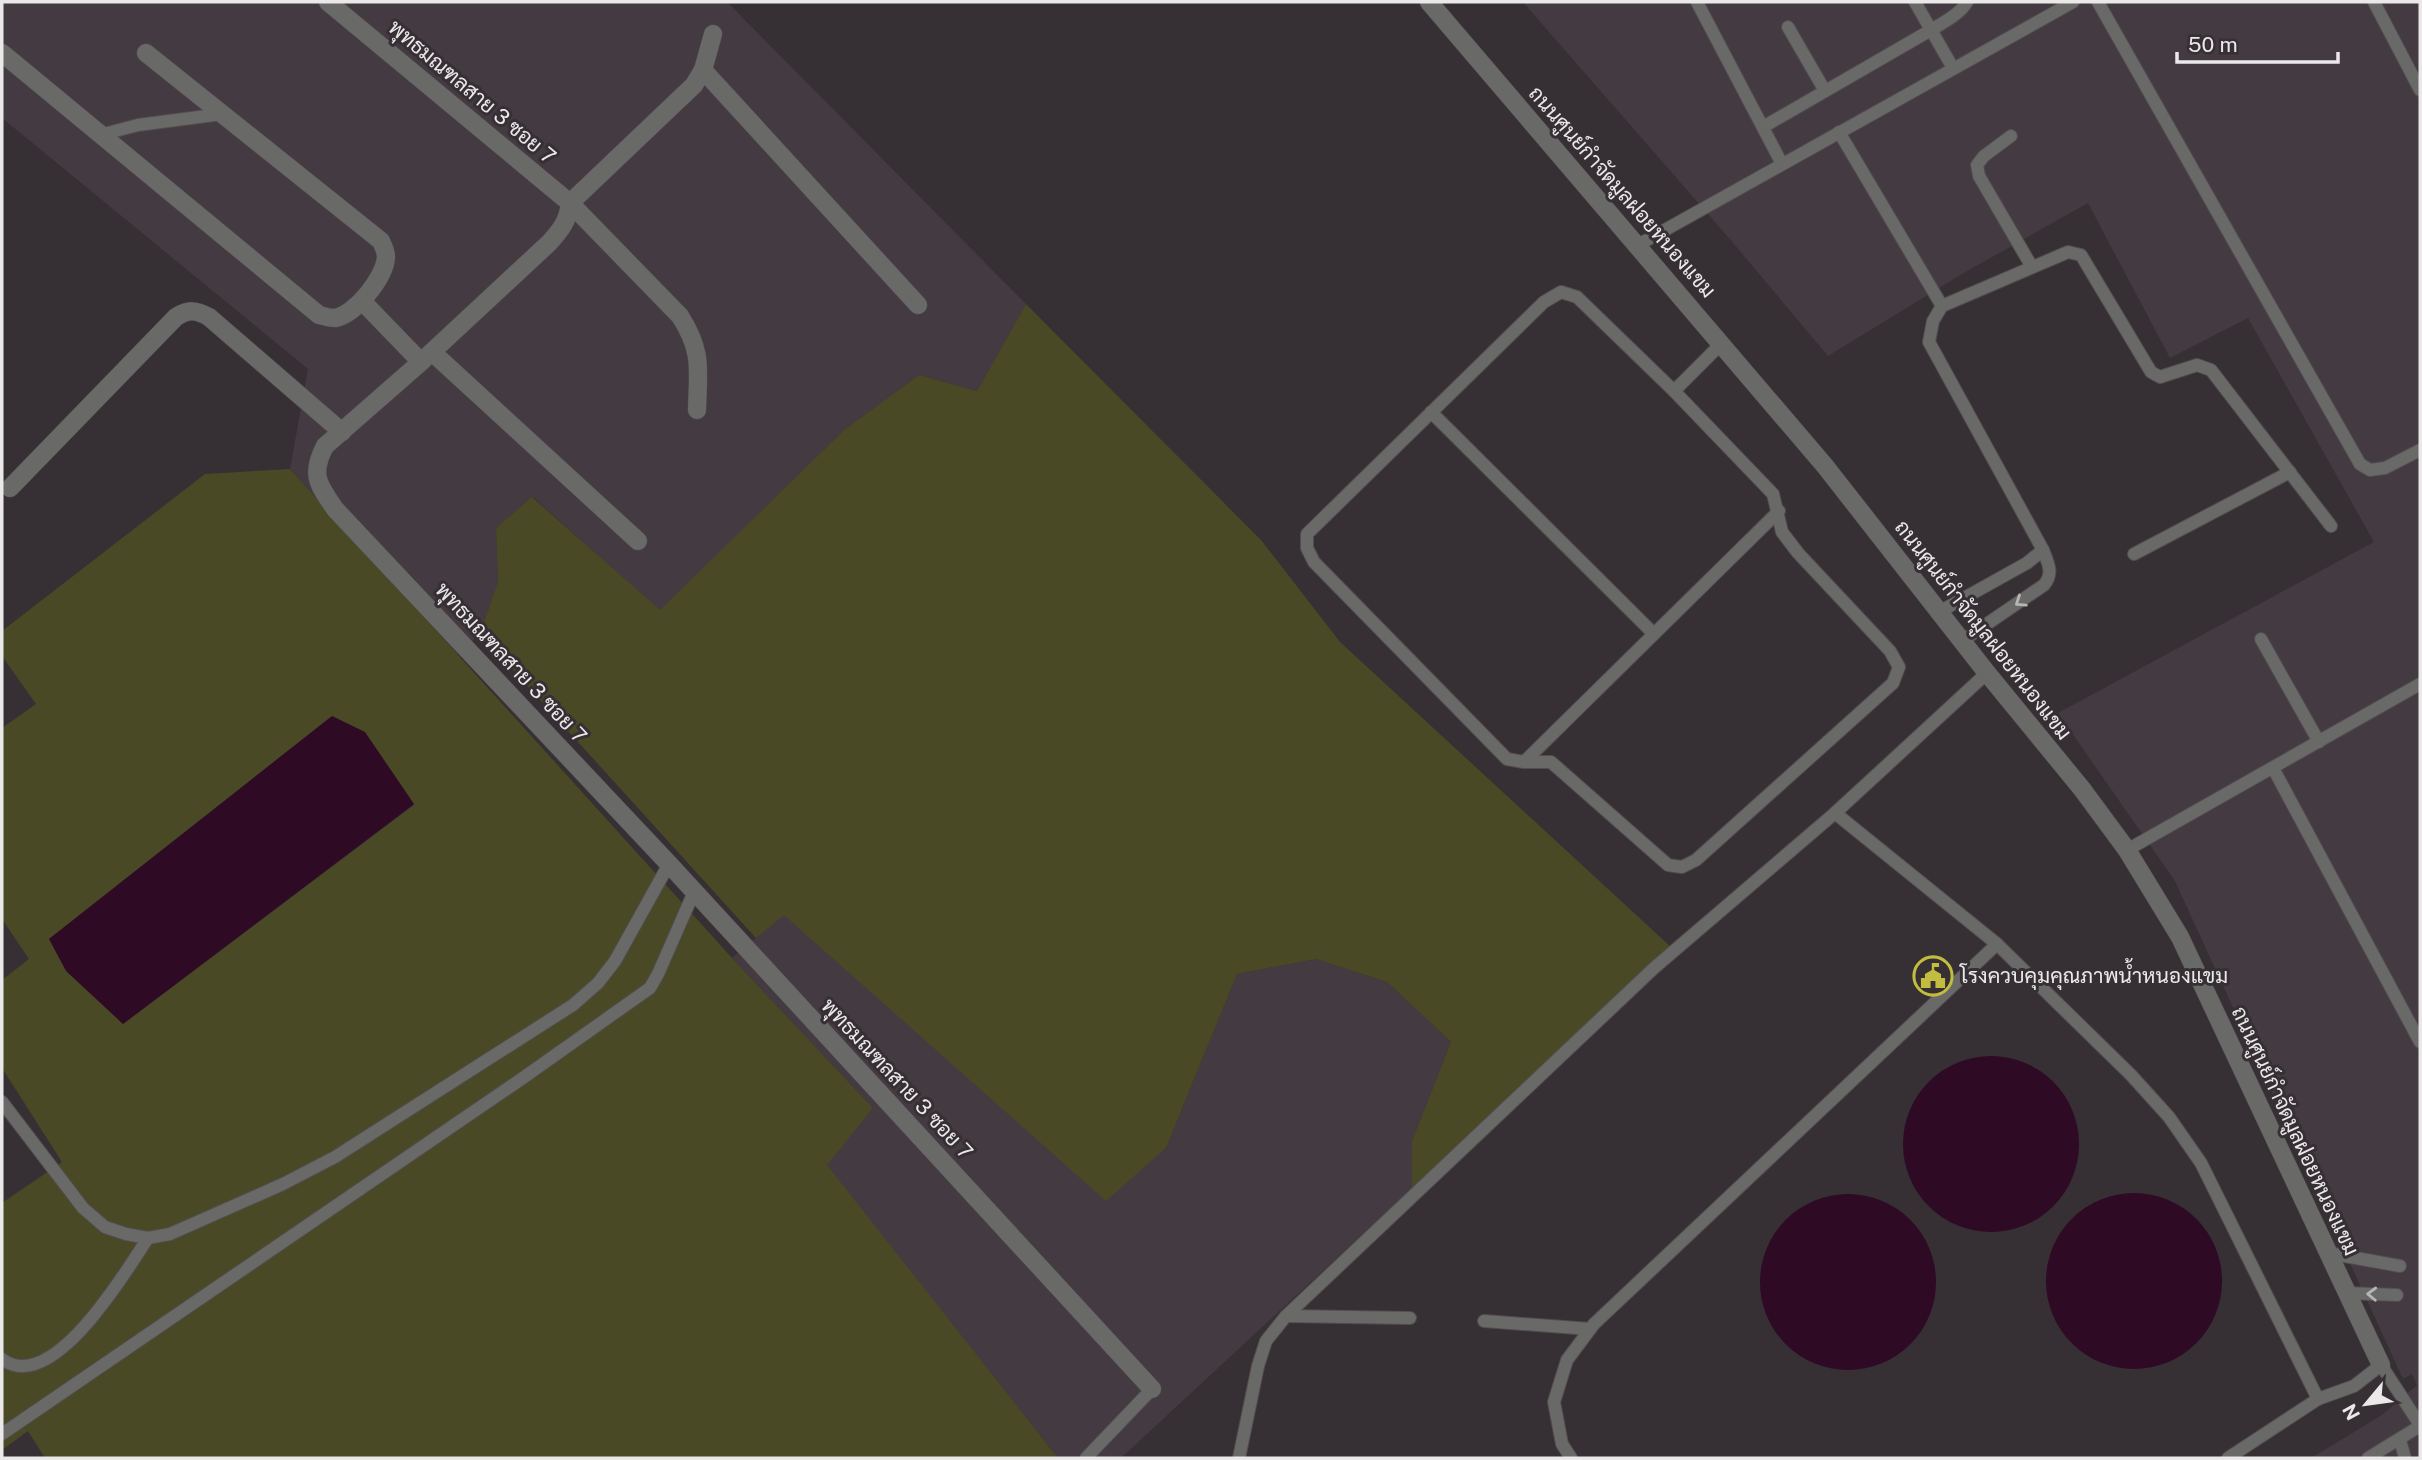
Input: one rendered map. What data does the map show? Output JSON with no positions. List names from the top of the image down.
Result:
{
  "streets": {
    "street": ["พุทธมณฑลสาย 3 ซอย 7", "ถนนศูนย์กำจัดมูลฝอยหนองแขม"]
  },
  "places": {
    "public building": ["โรงควบคุมคุณภาพน้ำหนองแขม"]
  },
  "scale_bar": "50 m",
  "north": "bottom left"
}
